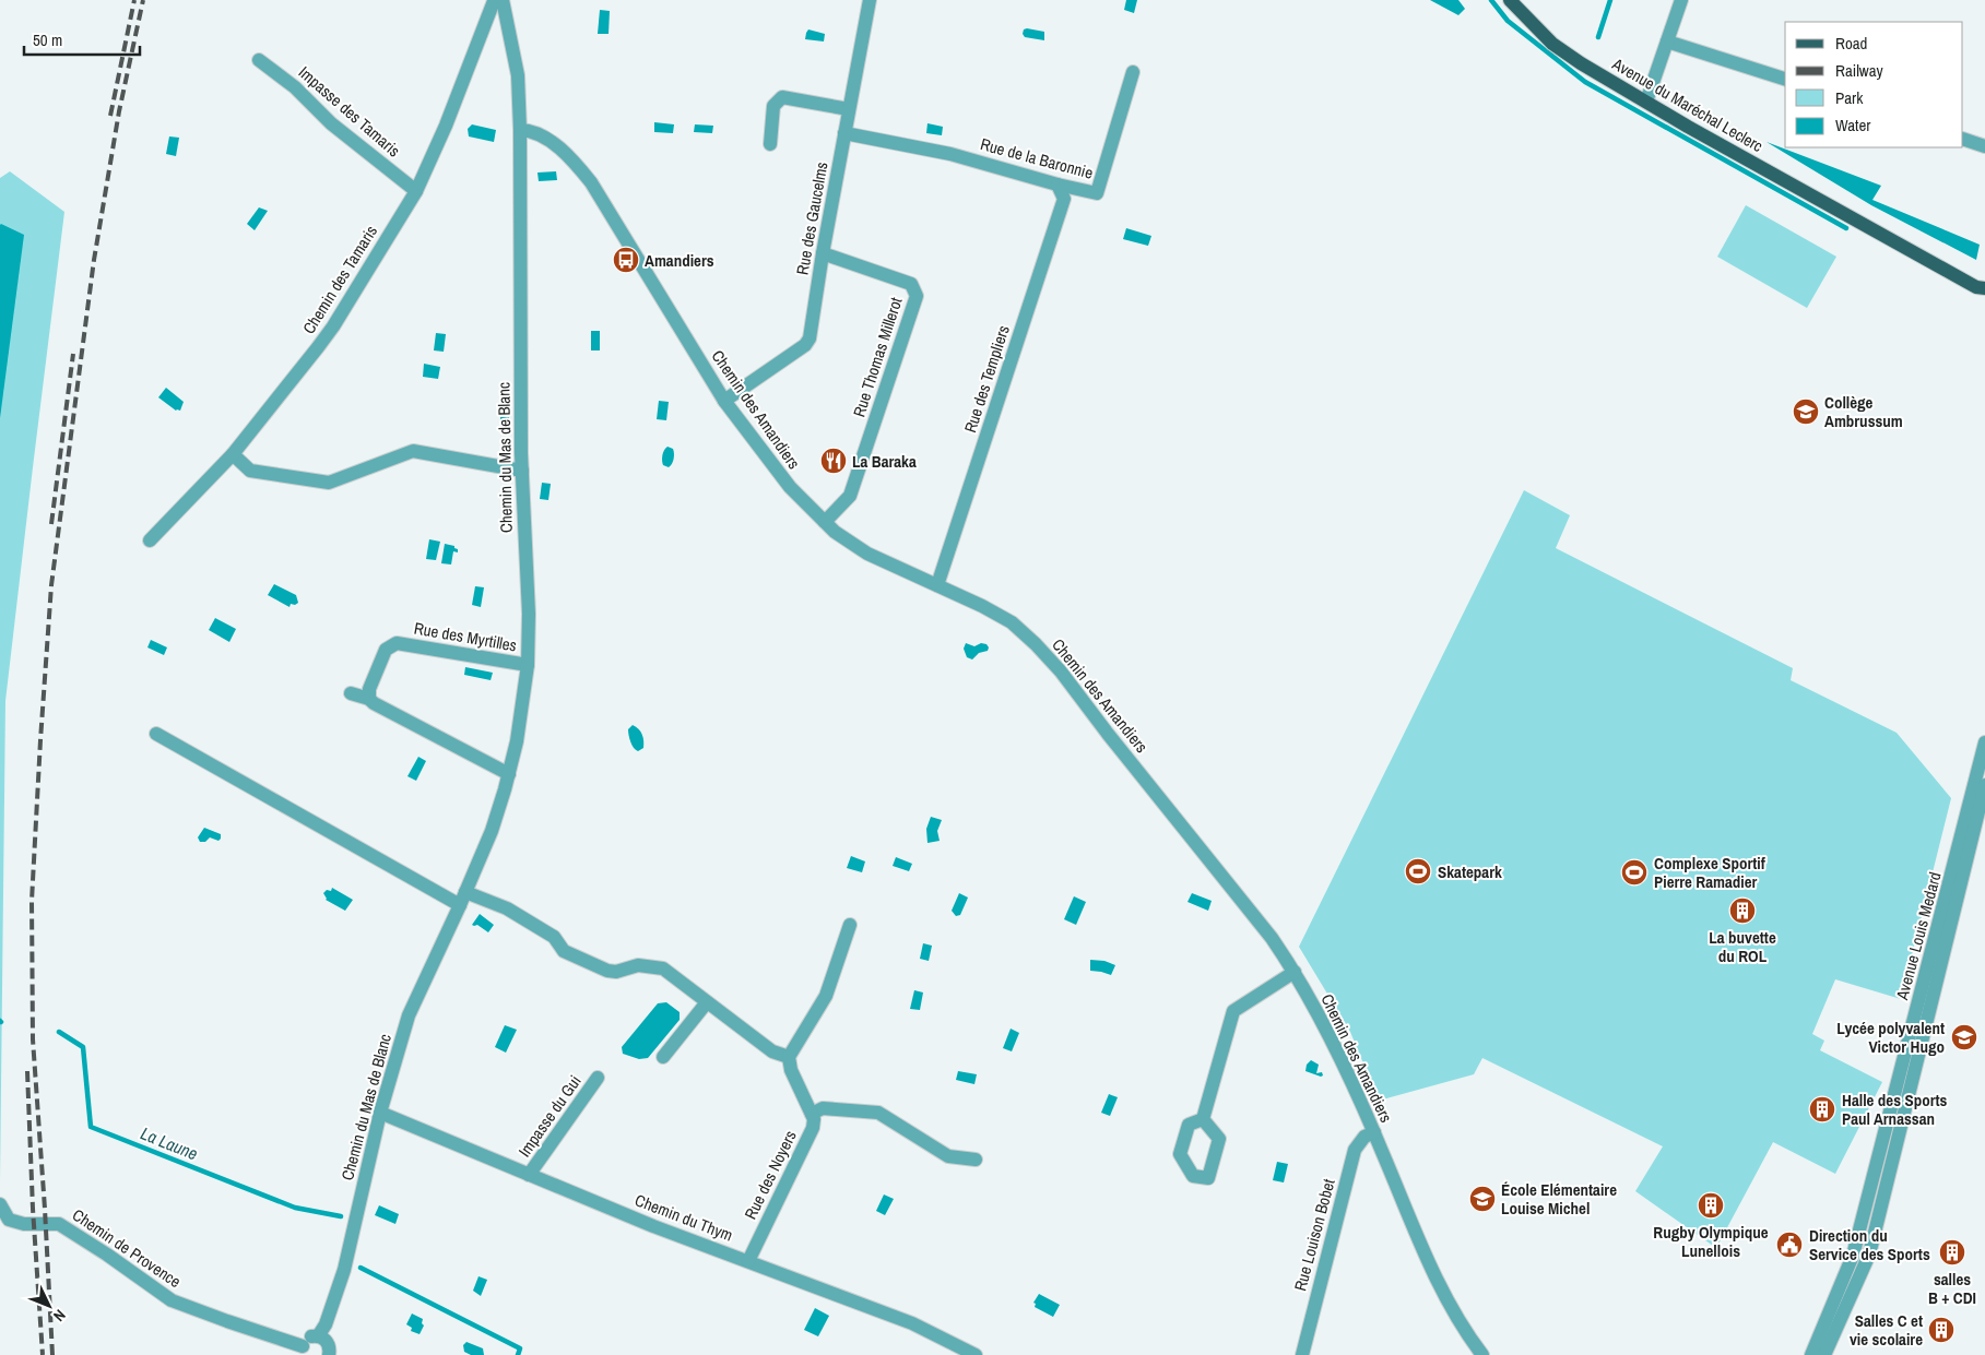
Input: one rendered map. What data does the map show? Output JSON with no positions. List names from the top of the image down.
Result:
{
  "streets": {
    "main road": ["Avenue du Maréchal Leclerc"],
    "street": [
      "Impasse des Tamaris",
      "Rue de la Baronnie",
      "Rue des Gaucelms",
      "Chemin des Tamaris",
      "Rue Thomas Millerot",
      "Rue des Templiers",
      "Chemin des Amandiers",
      "Chemin du Mas de Blanc",
      "Rue des Myrtilles",
      "Avenue Louis Medard",
      "Impasse du Gui",
      "Rue des Noyers",
      "Chemin du Thym",
      "Rue Louison Bobet",
      "Chemin de Provence"
    ]
  },
  "crossings": [
    ["Impasse des Tamaris", "Chemin des Tamaris"],
    ["Rue de la Baronnie", "Rue des Gaucelms"],
    ["Rue de la Baronnie", "Rue des Templiers"],
    ["Rue des Gaucelms", "Rue Thomas Millerot"],
    ["Rue des Gaucelms", "Chemin des Amandiers"],
    ["Chemin des Tamaris", "Chemin du Mas de Blanc"],
    ["Rue Thomas Millerot", "Chemin des Amandiers"],
    ["Rue des Templiers", "Chemin des Amandiers"],
    ["Chemin des Amandiers", "Chemin du Mas de Blanc"],
    ["Chemin des Amandiers", "Rue Louison Bobet"],
    ["Chemin du Mas de Blanc", "Rue des Myrtilles"],
    ["Chemin du Mas de Blanc", "Chemin du Thym"],
    ["Impasse du Gui", "Chemin du Thym"],
    ["Rue des Noyers", "Chemin du Thym"]
  ],
  "water": ["La Laune"],
  "places": {
    "bus stop": ["Amandiers"],
    "school or university": ["Collège Ambrussum", "Lycée polyvalent Victor Hugo", "École Elémentaire Louise Michel"],
    "restaurant": ["La Baraka"],
    "sports": ["Skatepark", "Complexe Sportif Pierre Ramadier"],
    "building": [
      "La buvette du ROL",
      "Halle des Sports Paul Arnassan",
      "Rugby Olympique Lunellois",
      "salles B + CDI",
      "Salles C et vie scolaire"
    ],
    "public building": ["Direction du Service des Sports"]
  },
  "legend": [
    "Road",
    "Railway",
    "Park",
    "Water"
  ],
  "scale_bar": "50 m",
  "north": "bottom right"
}
